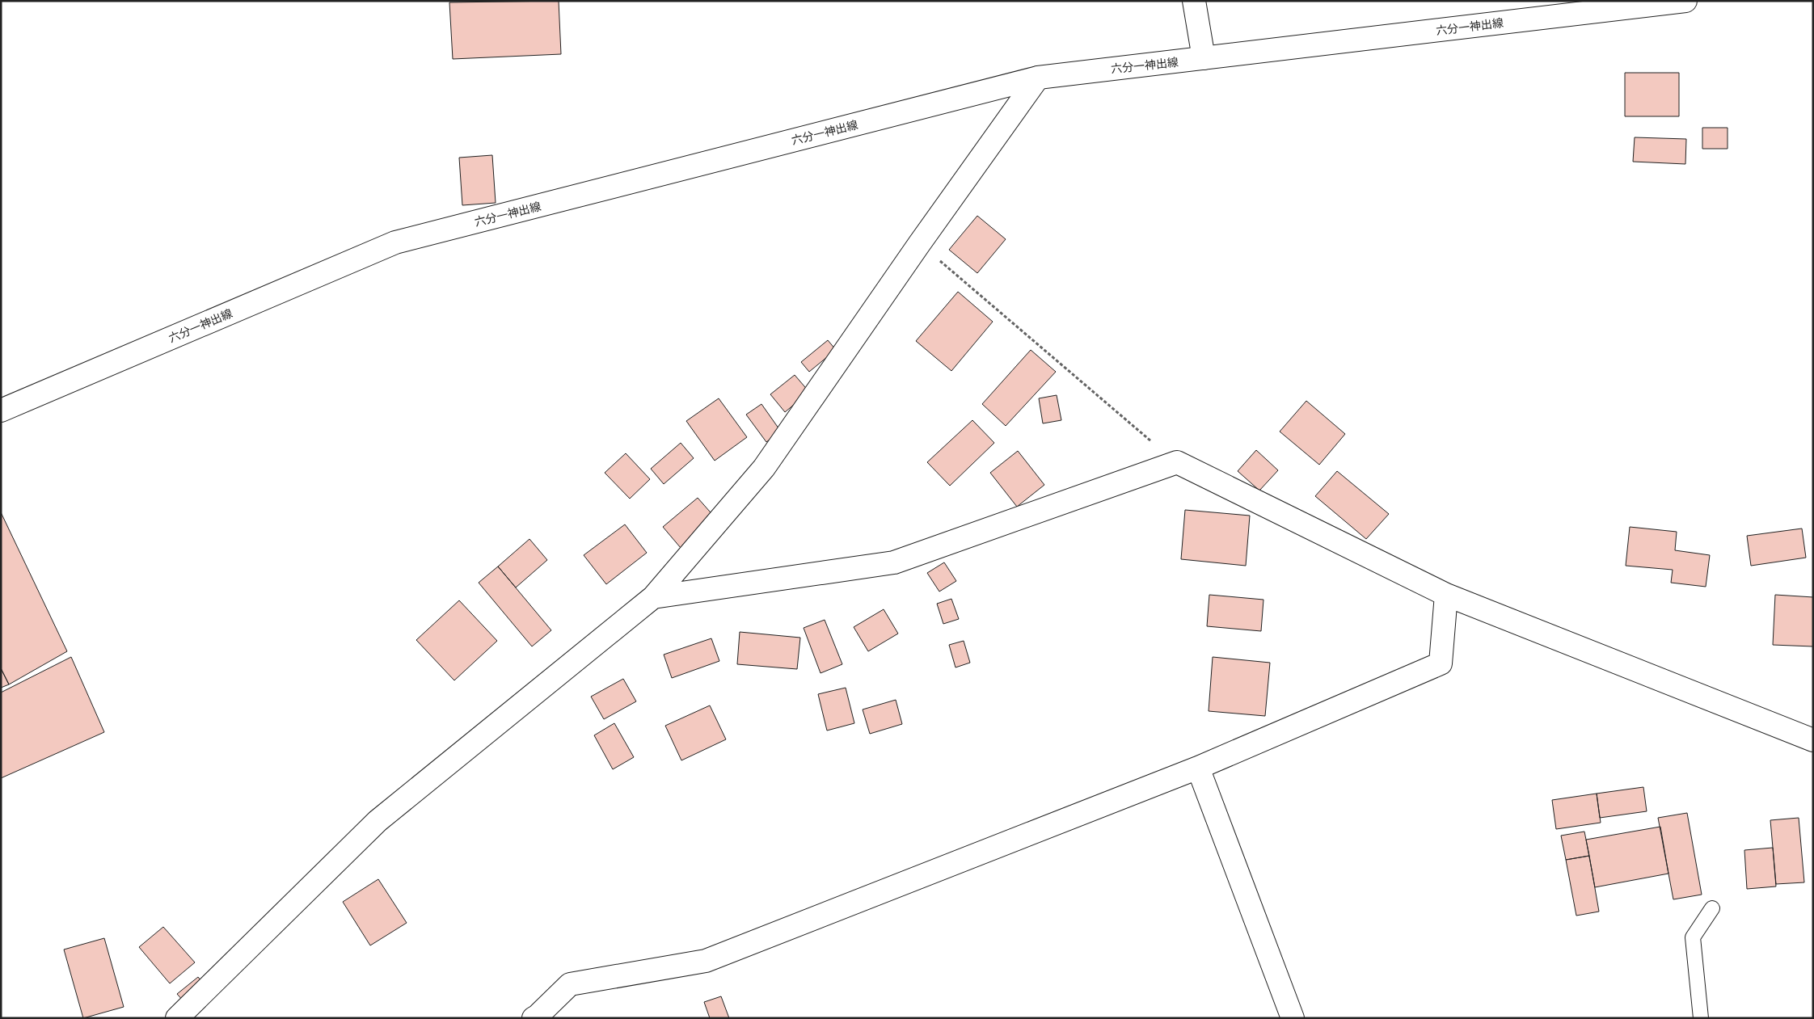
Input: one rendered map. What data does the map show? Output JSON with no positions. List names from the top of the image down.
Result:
{
  "streets": {
    "street": ["六分一神出線"]
  }
}
